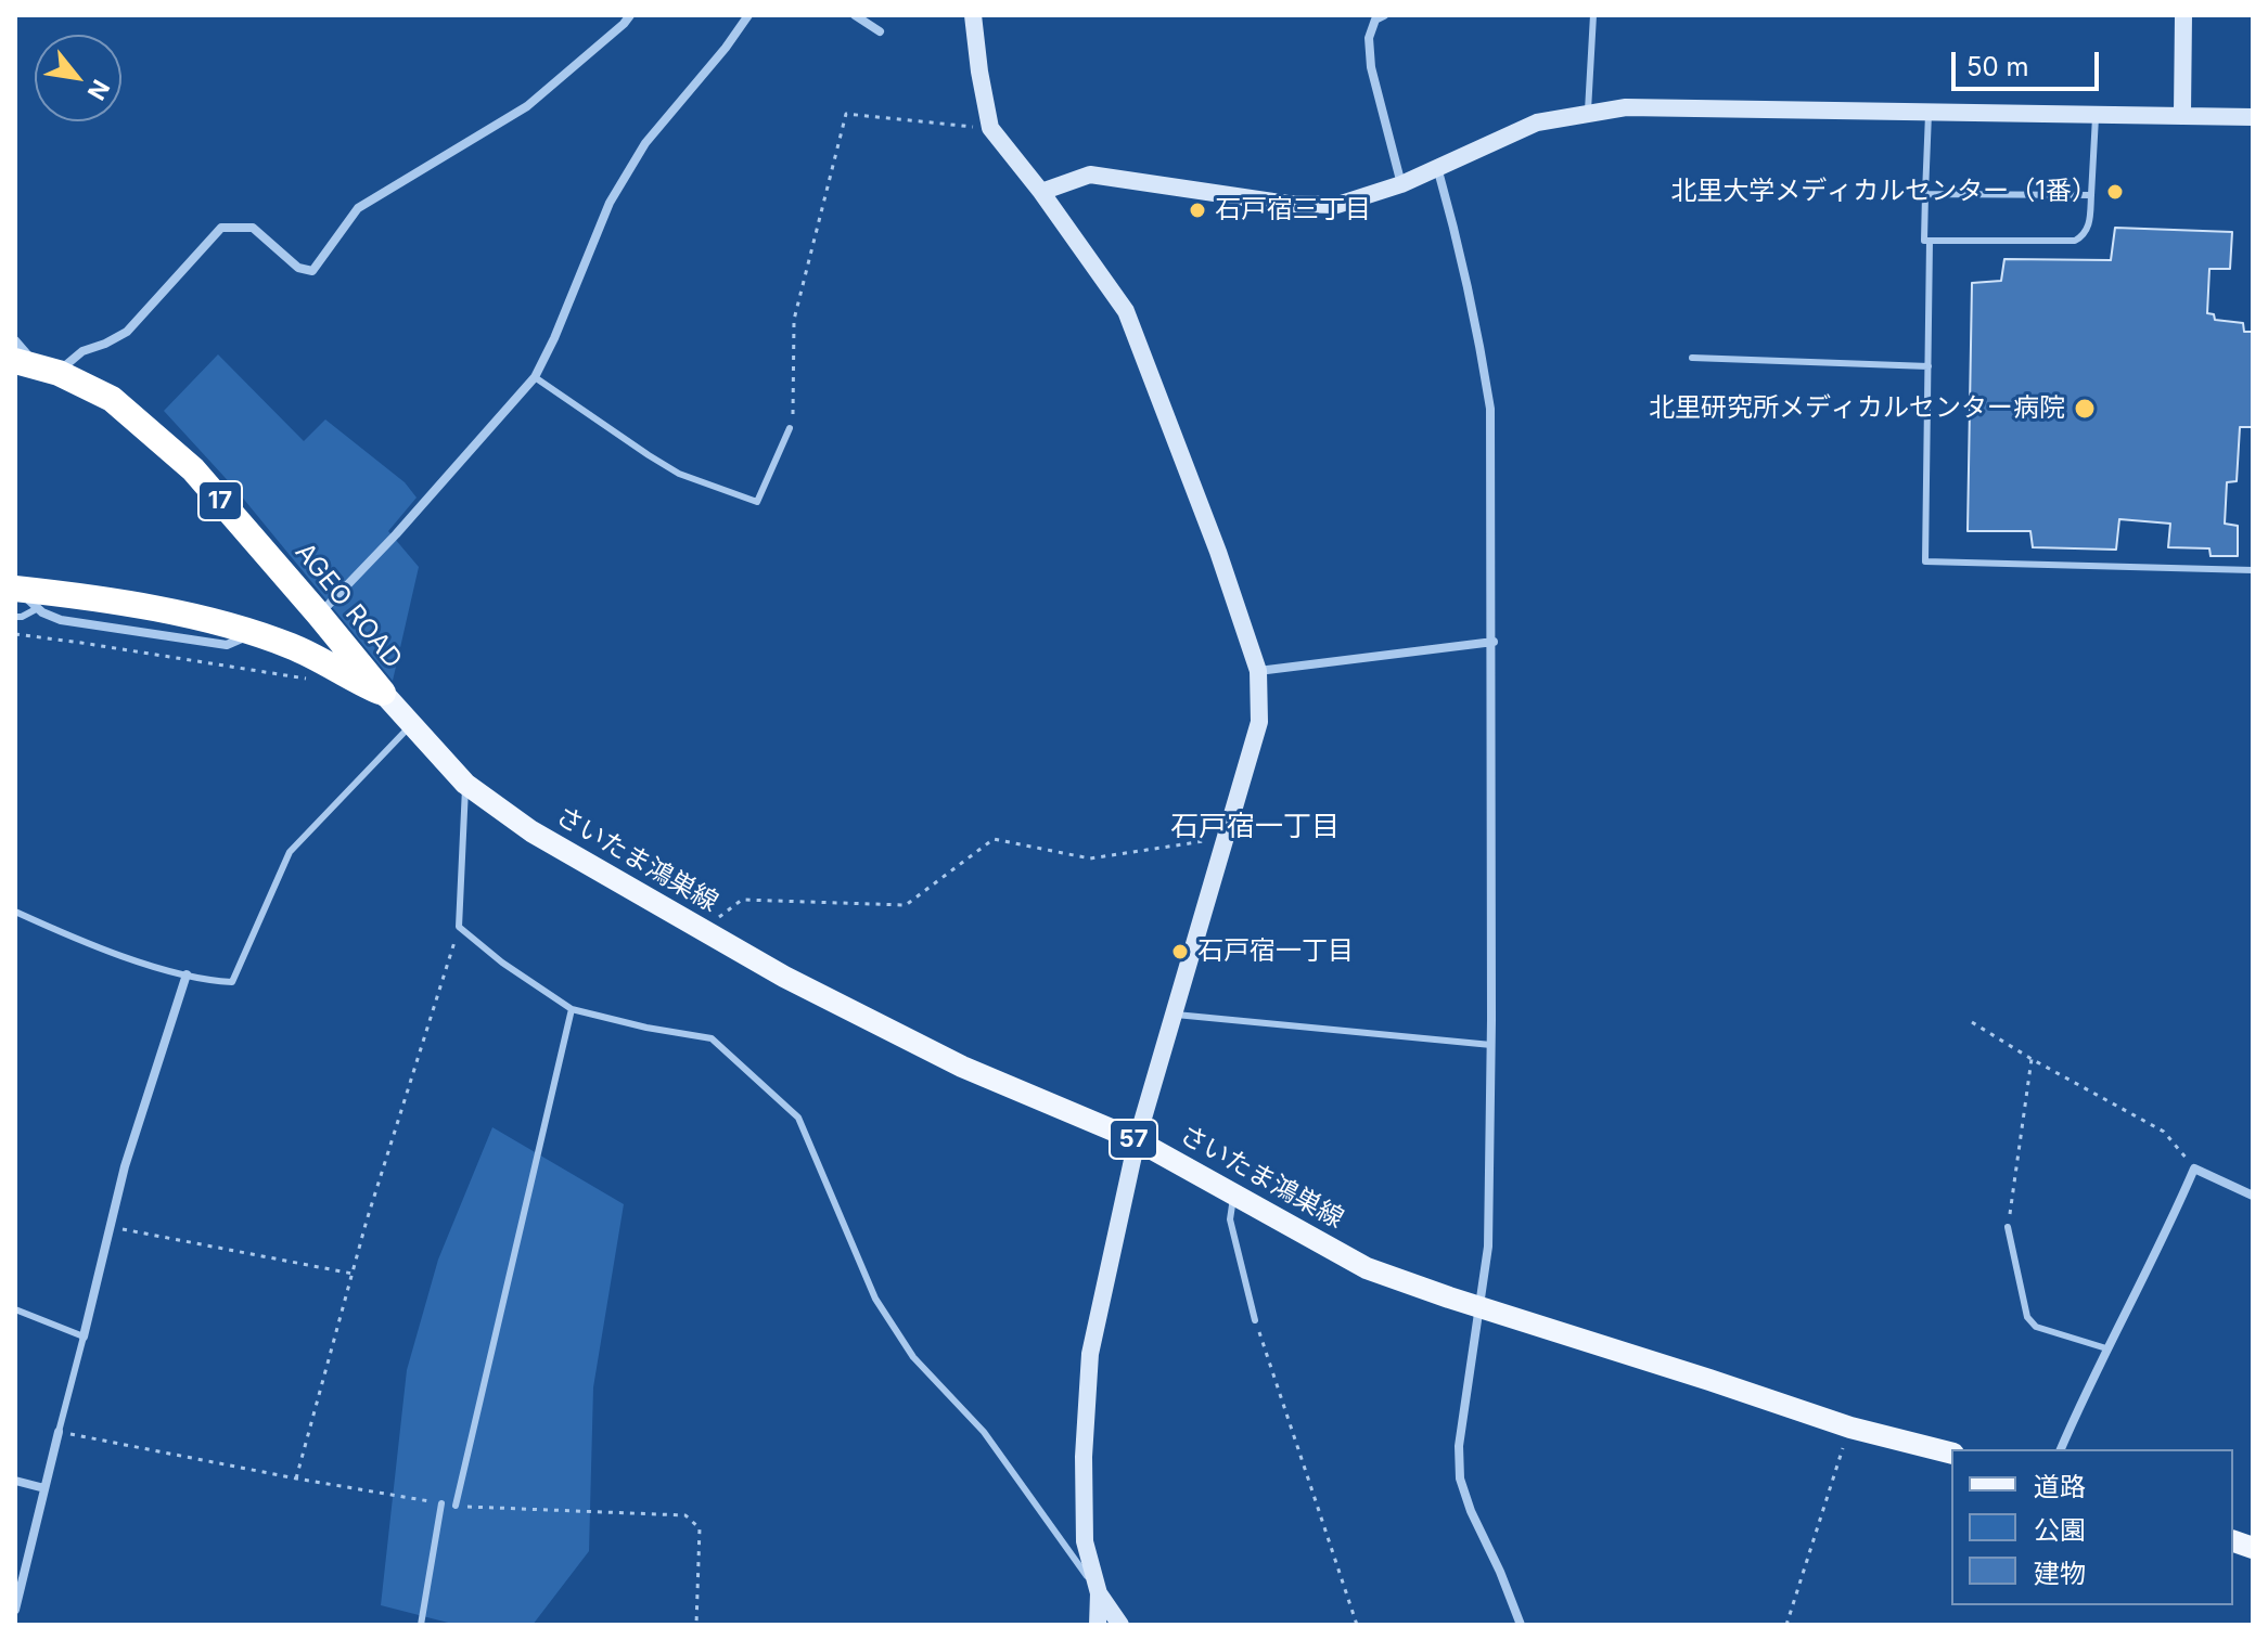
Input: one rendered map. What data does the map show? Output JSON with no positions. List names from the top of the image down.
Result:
{
  "streets": {
    "highway": ["17", "AGEO ROAD"],
    "main road": ["さいたま鴻巣線", "57"]
  },
  "crossings": [
    ["AGEO ROAD", "さいたま鴻巣線"]
  ],
  "districts": ["石戸宿一丁目"],
  "places": [
    "北里大学メディカルセンター（1番）",
    "石戸宿三丁目",
    "北里研究所メディカルセンター病院",
    "石戸宿一丁目"
  ],
  "legend": ["道路", "公園", "建物"],
  "scale_bar": "50 m",
  "north": "bottom right"
}
